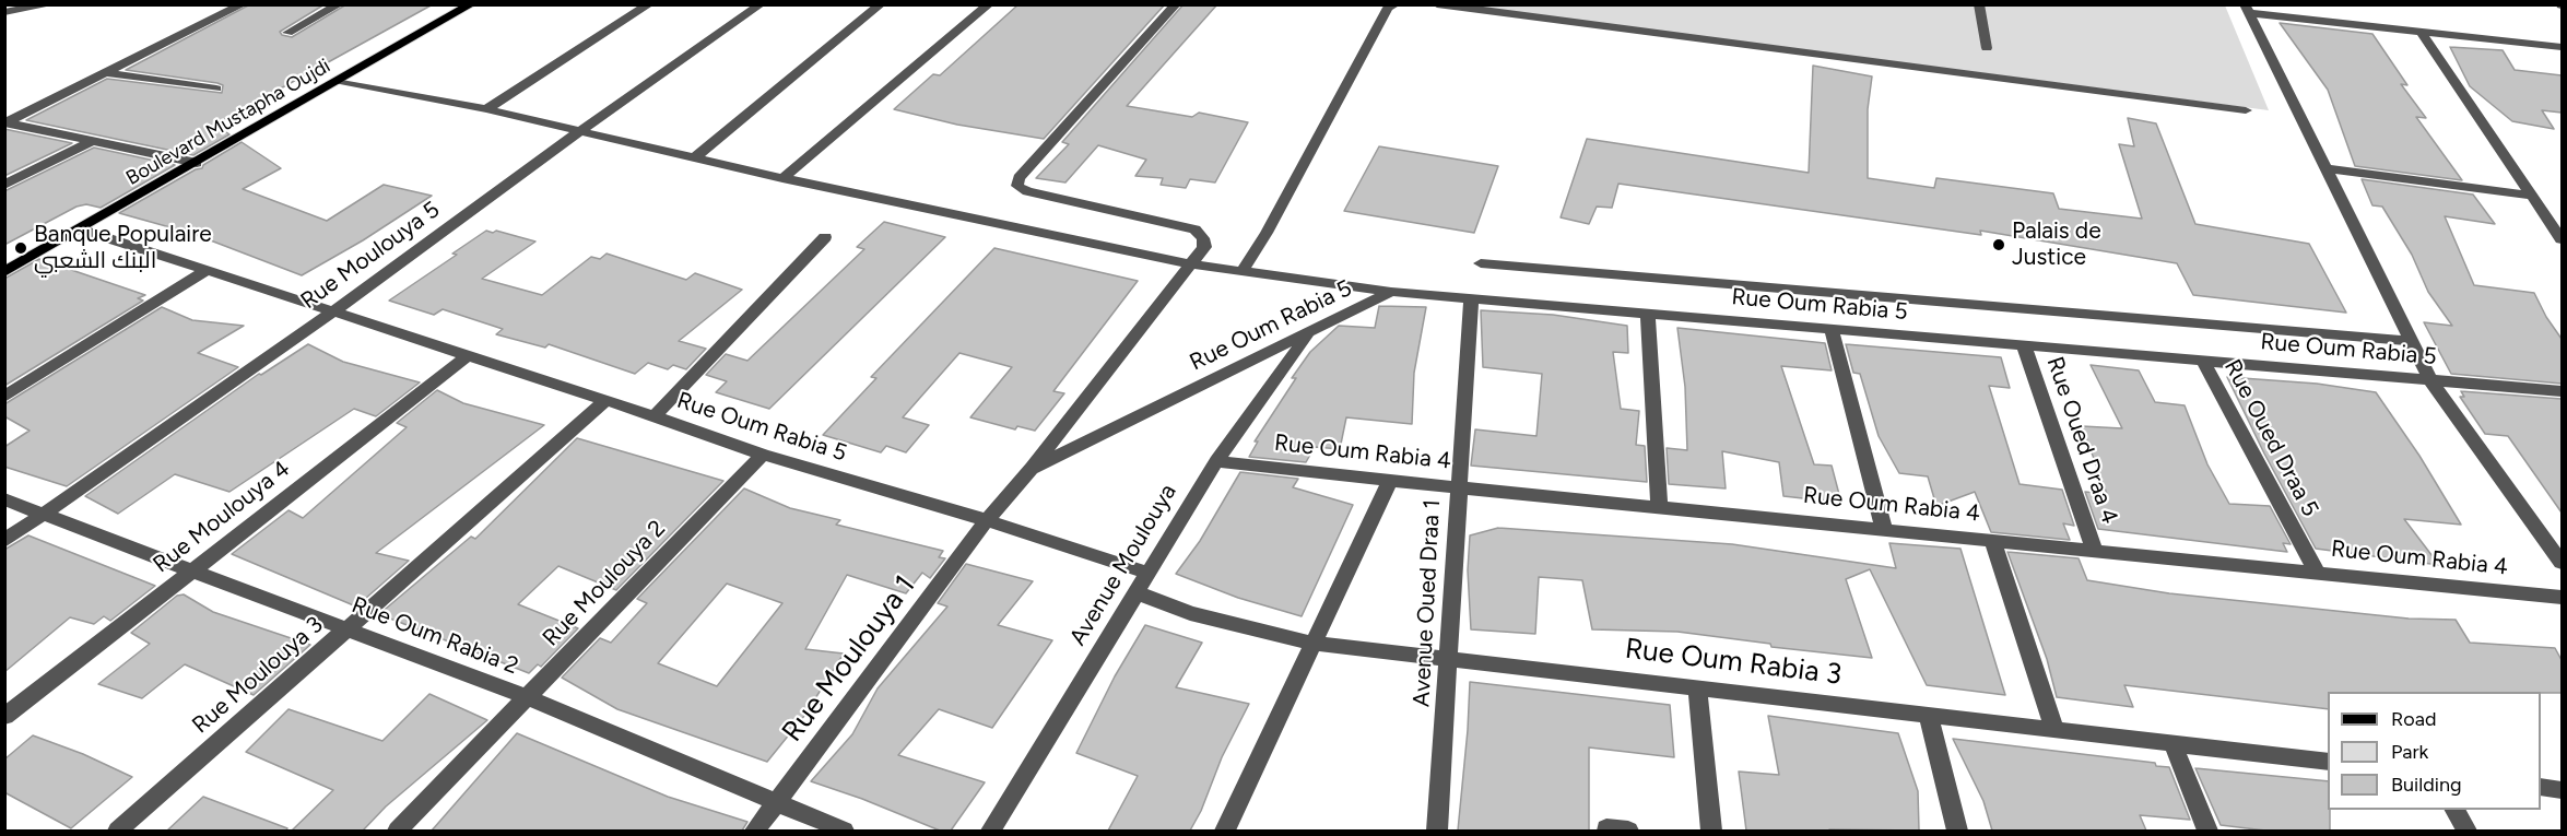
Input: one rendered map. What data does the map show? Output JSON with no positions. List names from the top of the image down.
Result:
{
  "streets": {
    "main road": ["Boulevard Mustapha Oujdi"],
    "street": [
      "Rue Moulouya 5",
      "Rue Oum Rabia 5",
      "Rue Oued Draa 5",
      "Rue Oued Draa 4",
      "Rue Oum Rabia 4",
      "Rue Moulouya 4",
      "Avenue Moulouya",
      "Rue Moulouya 2",
      "Avenue Oued Draa 1",
      "Rue Oum Rabia 2",
      "Rue Moulouya 1",
      "Rue Oum Rabia 3",
      "Rue Moulouya 3"
    ]
  },
  "crossings": [
    ["Boulevard Mustapha Oujdi", "Rue Oum Rabia 5"],
    ["Rue Moulouya 5", "Rue Oum Rabia 5"],
    ["Rue Moulouya 5", "Rue Oum Rabia 2"],
    ["Rue Oum Rabia 5", "Rue Oued Draa 5"],
    ["Rue Oum Rabia 5", "Rue Oued Draa 4"],
    ["Rue Oum Rabia 5", "Rue Moulouya 4"],
    ["Rue Oum Rabia 5", "Avenue Moulouya"],
    ["Rue Oum Rabia 5", "Rue Moulouya 2"],
    ["Rue Oum Rabia 5", "Avenue Oued Draa 1"],
    ["Rue Oum Rabia 5", "Rue Moulouya 1"],
    ["Rue Oum Rabia 5", "Rue Moulouya 3"],
    ["Rue Oued Draa 5", "Rue Oum Rabia 4"],
    ["Rue Oued Draa 4", "Rue Oum Rabia 4"],
    ["Rue Oum Rabia 4", "Avenue Moulouya"],
    ["Rue Oum Rabia 4", "Avenue Oued Draa 1"],
    ["Rue Moulouya 4", "Rue Oum Rabia 2"],
    ["Avenue Moulouya", "Rue Oum Rabia 3"],
    ["Rue Moulouya 2", "Rue Oum Rabia 2"],
    ["Avenue Oued Draa 1", "Rue Oum Rabia 3"],
    ["Rue Oum Rabia 2", "Rue Moulouya 1"],
    ["Rue Oum Rabia 2", "Rue Moulouya 3"]
  ],
  "places": ["Palais de Justice", "Banque Populaire البنك الشعبي"],
  "legend": ["Road", "Park", "Building"]
}
